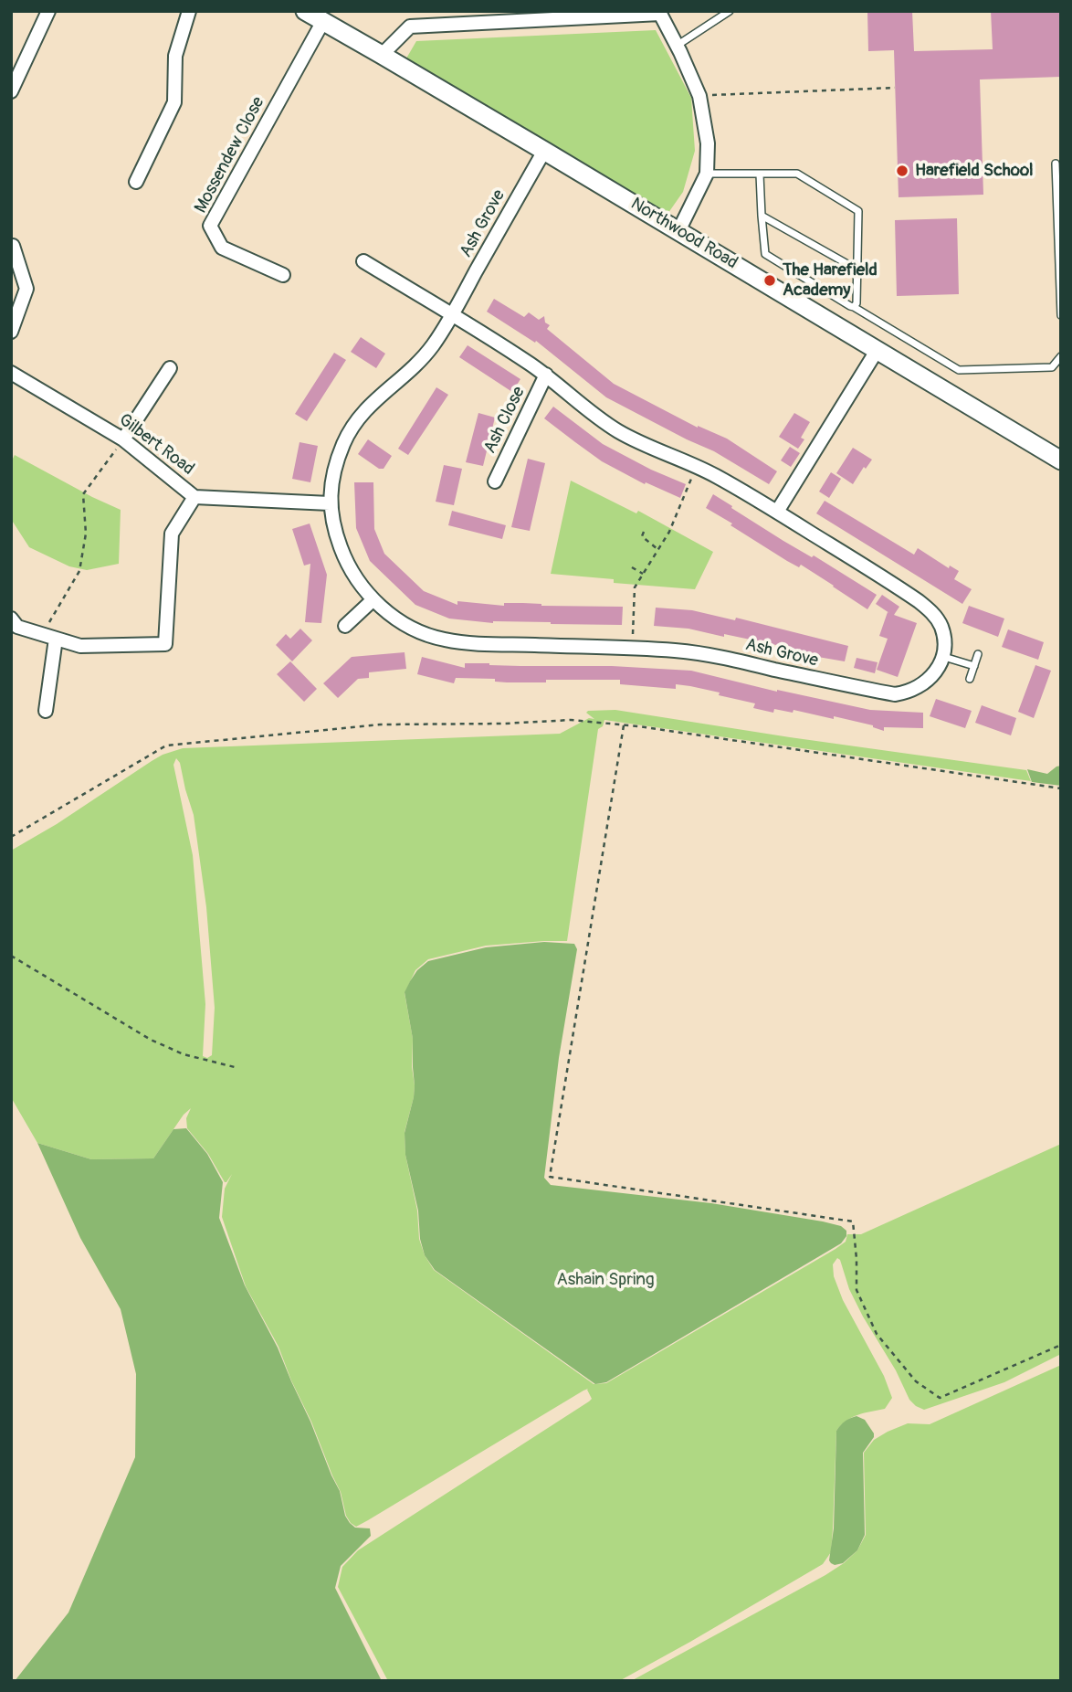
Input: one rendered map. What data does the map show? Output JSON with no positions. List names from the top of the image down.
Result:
{
  "streets": {
    "street": [
      "Mossendew Close",
      "Ash Grove",
      "Northwood Road",
      "Ash Close",
      "Gilbert Road"
    ]
  },
  "crossings": [
    ["Mossendew Close", "Northwood Road"],
    ["Ash Grove", "Northwood Road"],
    ["Ash Grove", "Gilbert Road"]
  ],
  "parks": ["Ashain Spring"],
  "places": ["Harefield School", "The Harefield Academy"]
}
